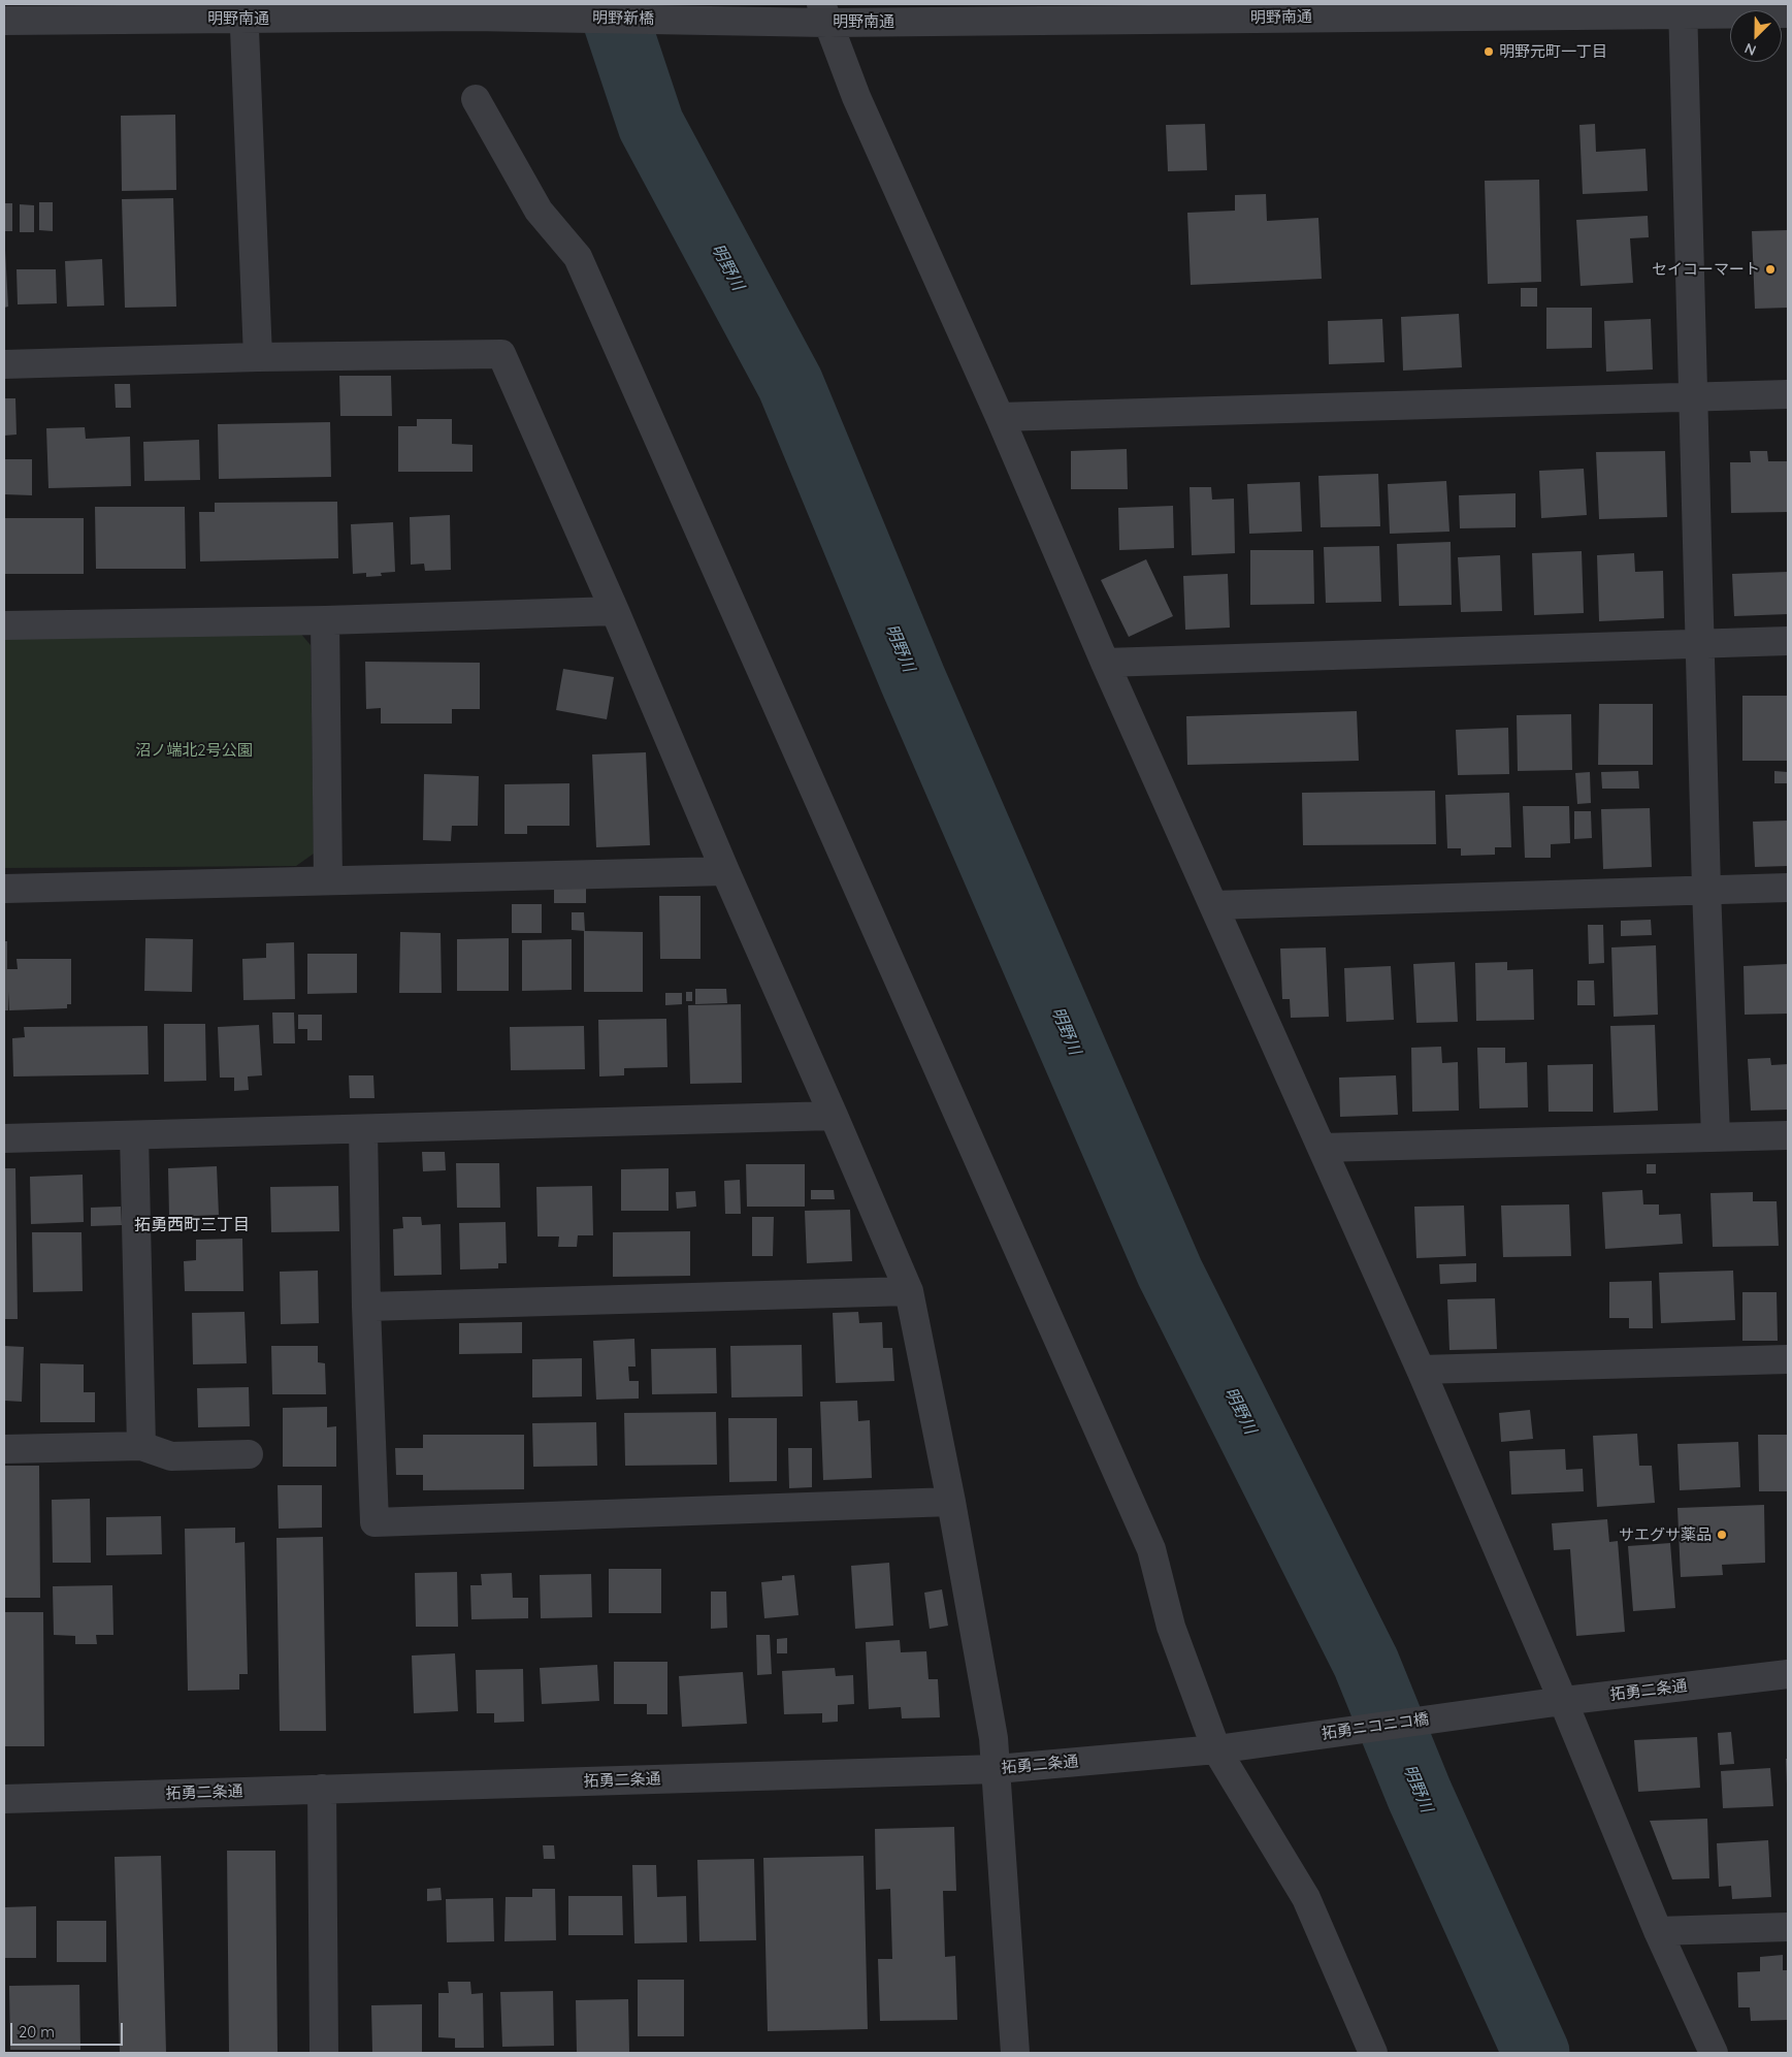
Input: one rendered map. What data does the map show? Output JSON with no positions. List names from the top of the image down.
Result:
{
  "streets": {
    "street": [
      "明野南通",
      "明野新橋",
      "拓勇二条通",
      "拓勇ニコニコ橋"
    ]
  },
  "crossings": [
    ["明野南通", "明野新橋"],
    ["拓勇二条通", "拓勇ニコニコ橋"]
  ],
  "districts": ["拓勇西町三丁目"],
  "water": ["明野川"],
  "parks": ["沼ノ端北2号公園"],
  "places": ["明野元町一丁目", "セイコーマート", "サエグサ薬品"],
  "scale_bar": "20 m",
  "north": "bottom left"
}
